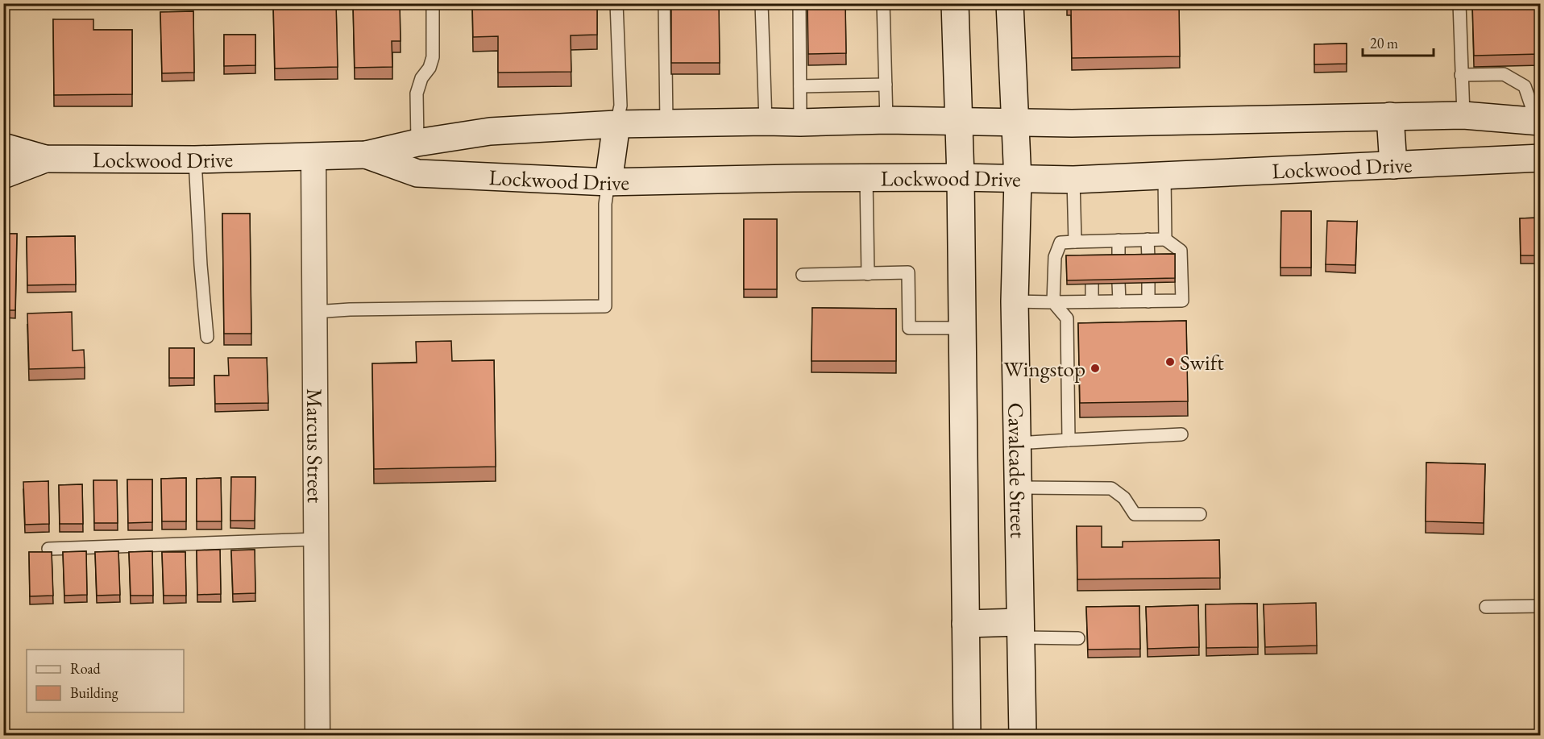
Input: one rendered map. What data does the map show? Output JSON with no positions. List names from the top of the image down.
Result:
{
  "streets": {
    "main road": ["Lockwood Drive", "Cavalcade Street"],
    "street": ["Marcus Street"]
  },
  "crossings": [
    ["Lockwood Drive", "Marcus Street"],
    ["Lockwood Drive", "Cavalcade Street"]
  ],
  "places": ["Swift", "Wingstop"],
  "legend": ["Road", "Building"],
  "scale_bar": "20 m"
}
